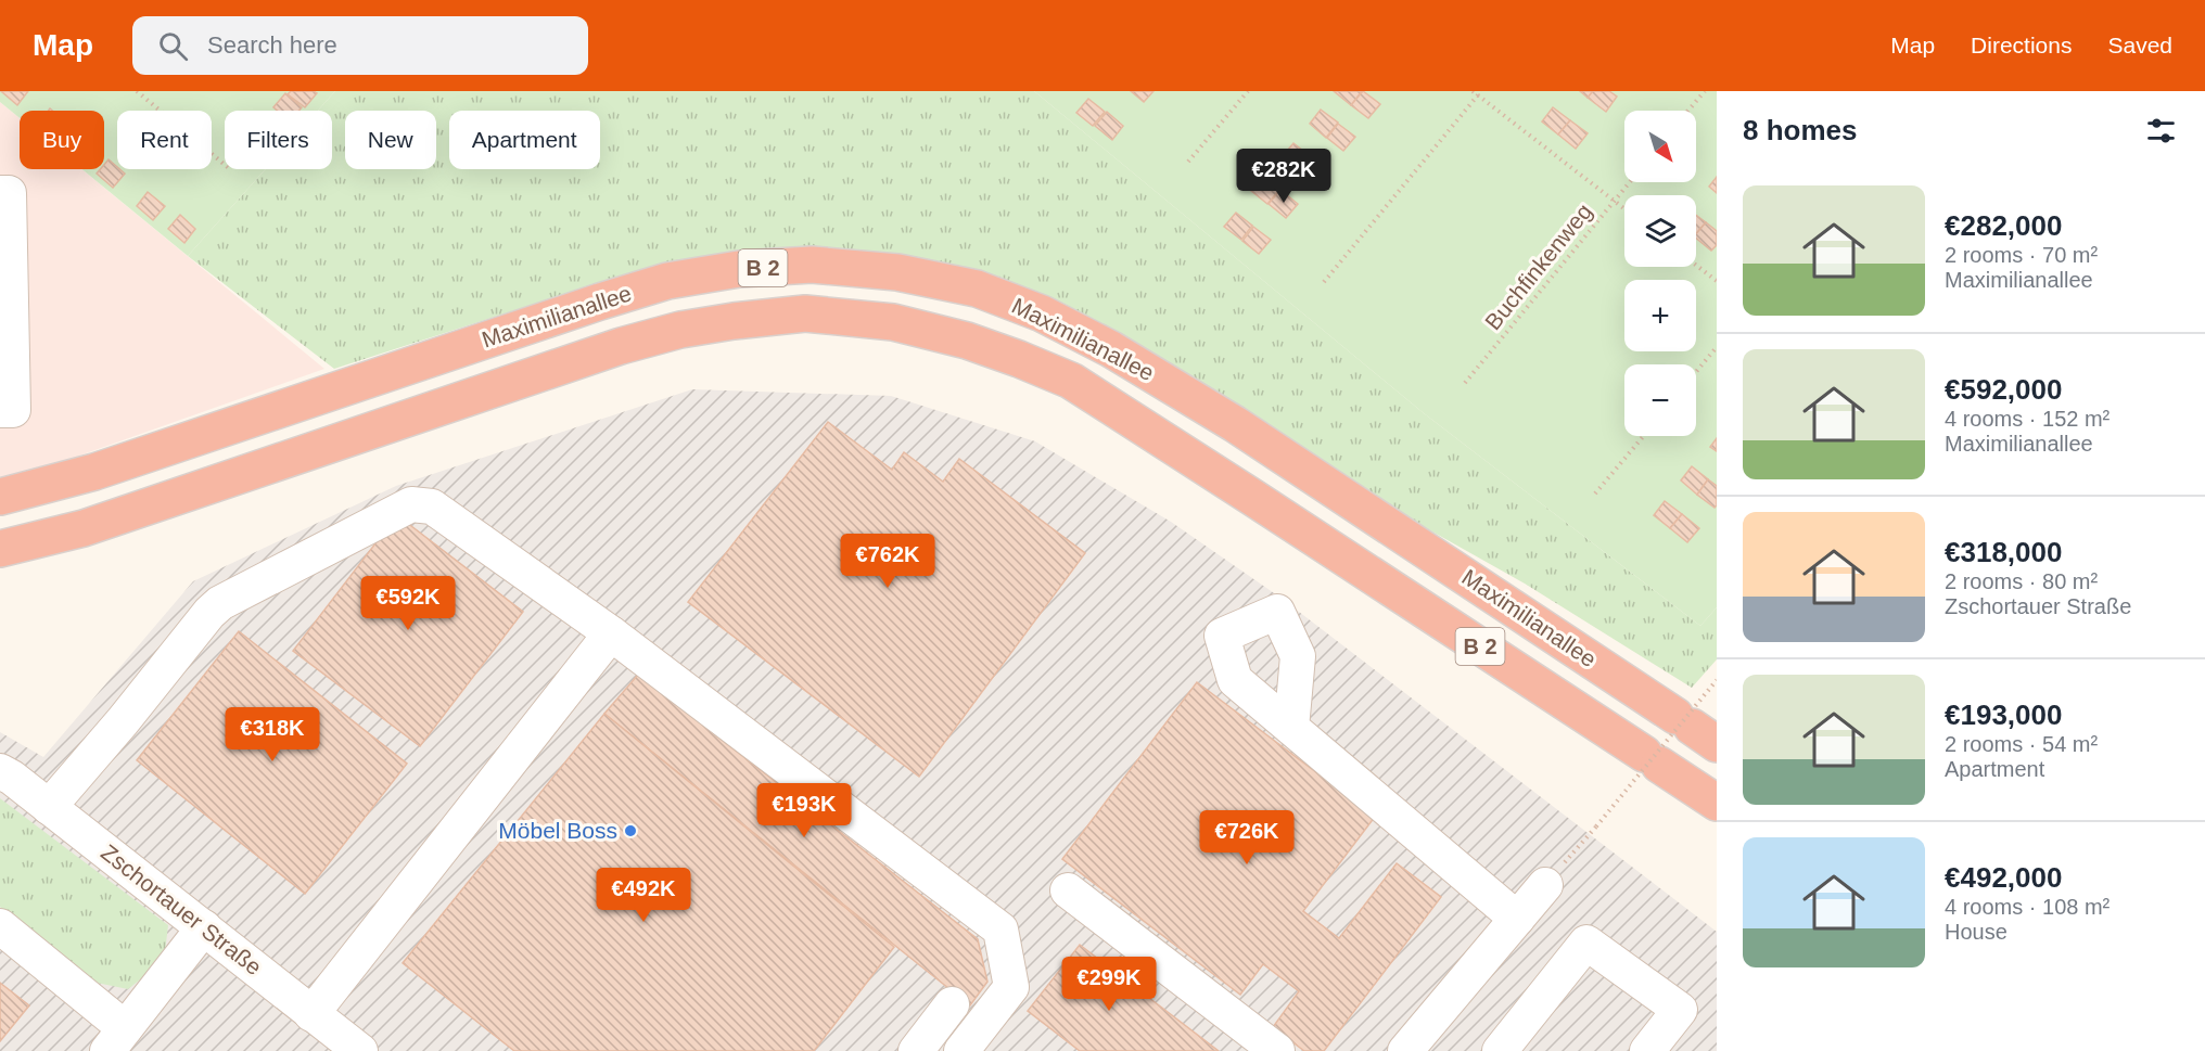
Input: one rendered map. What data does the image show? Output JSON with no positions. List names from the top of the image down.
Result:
{
  "streets": {
    "highway": ["B 2", "Maximilianallee"],
    "street": ["Zschortauer Straße"],
    "path": ["Buchfinkenweg"]
  },
  "places": ["Möbel Boss"],
  "north": "bottom right",
  "page": {
    "header": "Map",
    "search": "Search here",
    "nav": ["Map", "Directions", "Saved"],
    "heading": "8 homes",
    "map_buttons": ["+", "−"],
    "chip": [
      "Buy",
      "Rent",
      "Filters",
      "New",
      "Apartment"
    ],
    "price": [
      "€282K",
      "€762K",
      "€592K",
      "€318K",
      "€193K",
      "€726K",
      "€492K",
      "€299K"
    ],
    "list": [
      {
        "name": "€282,000",
        "note": "2 rooms · 70 m² · Maximilianallee"
      },
      {
        "name": "€592,000",
        "note": "4 rooms · 152 m² · Maximilianallee"
      },
      {
        "name": "€318,000",
        "note": "2 rooms · 80 m² · Zschortauer Straße"
      },
      {
        "name": "€193,000",
        "note": "2 rooms · 54 m² · Apartment"
      },
      {
        "name": "€492,000",
        "note": "4 rooms · 108 m² · House"
      }
    ]
  }
}
